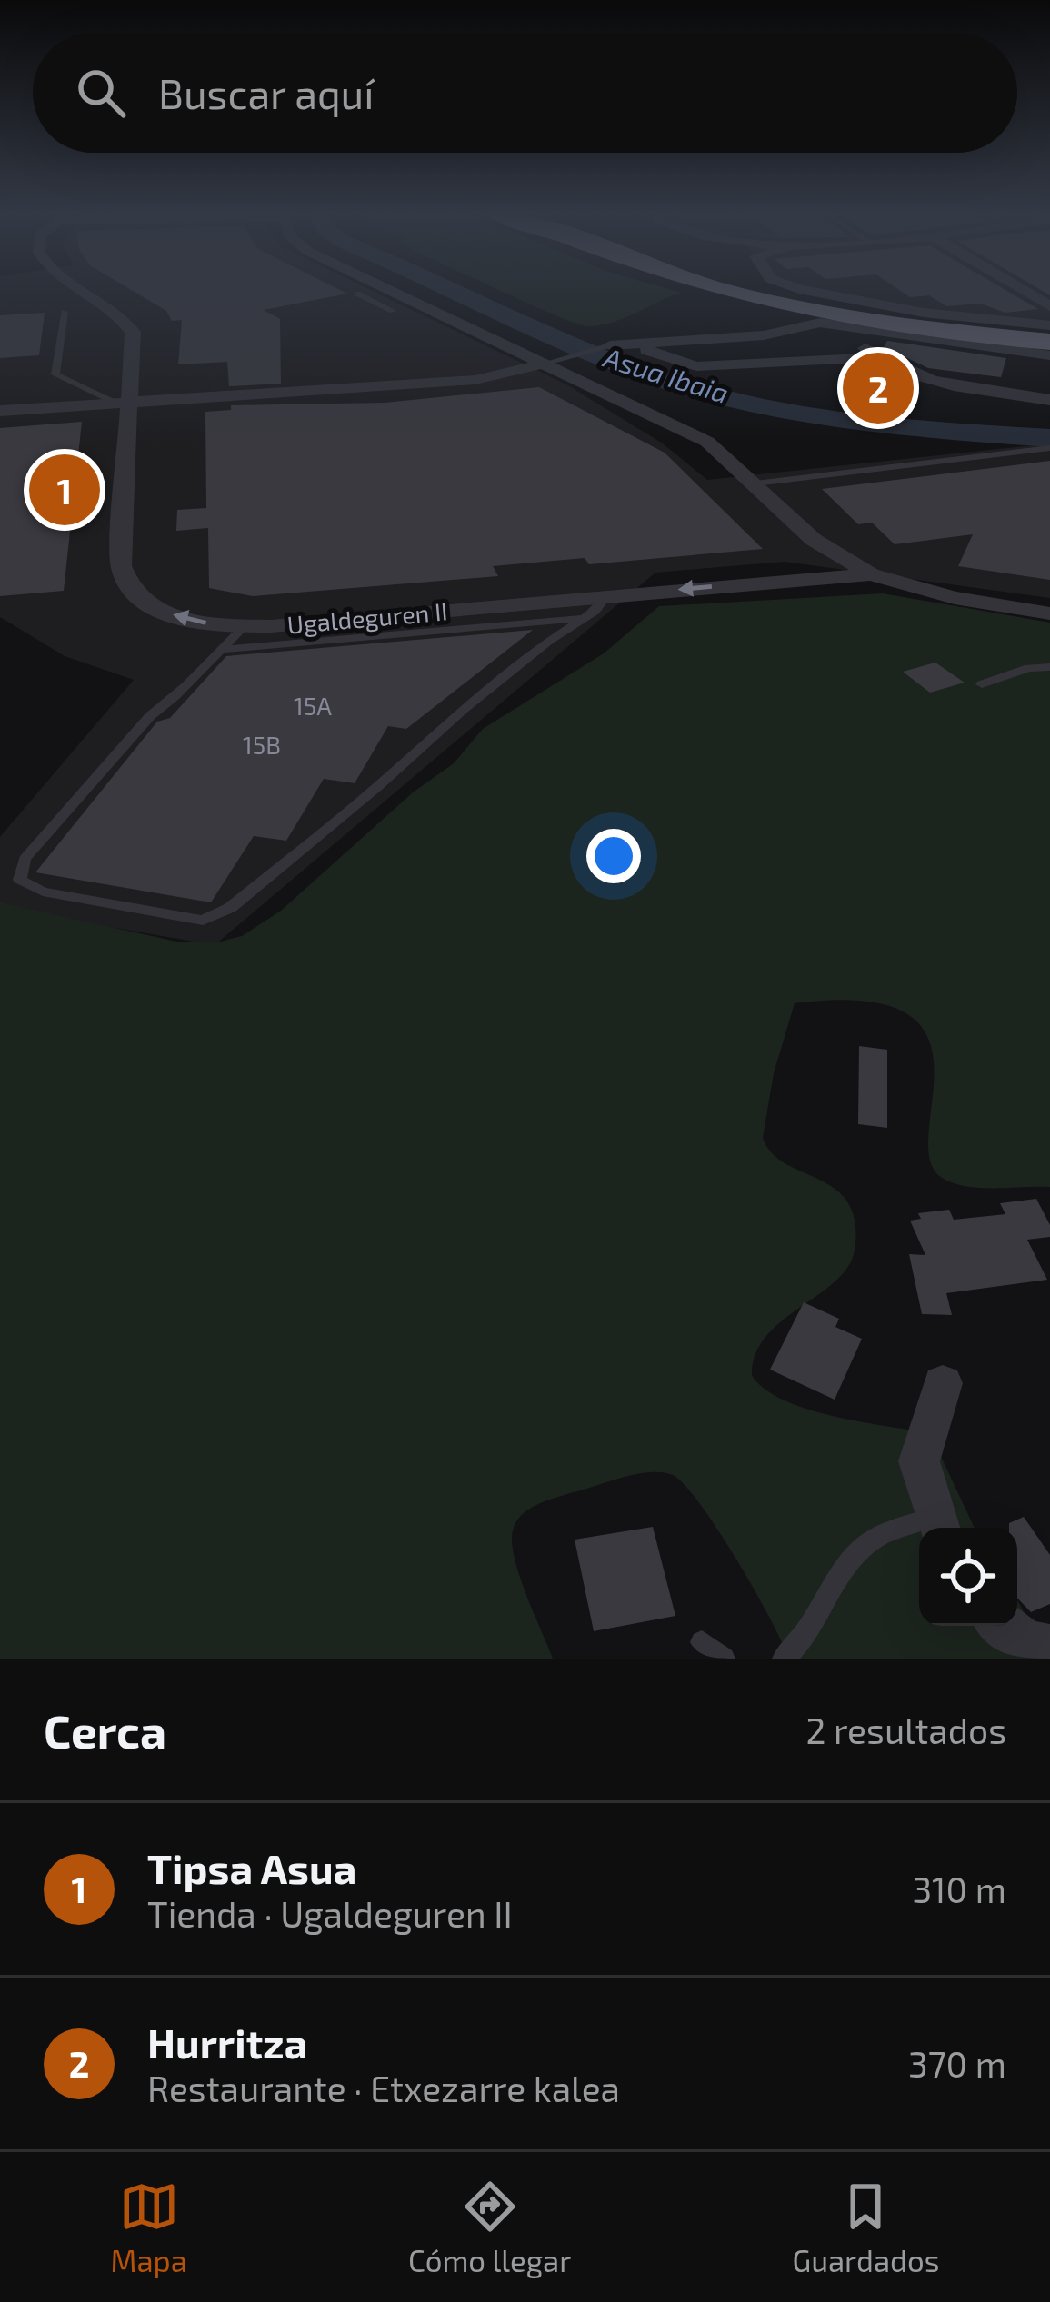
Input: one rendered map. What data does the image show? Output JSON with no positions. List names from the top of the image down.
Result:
{
  "streets": {
    "street": ["Ugaldeguren II"]
  },
  "water": ["Asua Ibaia"],
  "house_numbers": ["15A", "15B"],
  "page": {
    "search": "Buscar aquí",
    "pins": ["2", "1"],
    "heading": ["Cerca", "2 resultados"],
    "list": [
      {
        "mark": "1",
        "name": "Tipsa Asua",
        "note": "Tienda · Ugaldeguren II",
        "value": "310 m"
      },
      {
        "mark": "2",
        "name": "Hurritza",
        "note": "Restaurante · Etxezarre kalea",
        "value": "370 m"
      }
    ],
    "nav": ["Mapa", "Cómo llegar", "Guardados"]
  }
}
